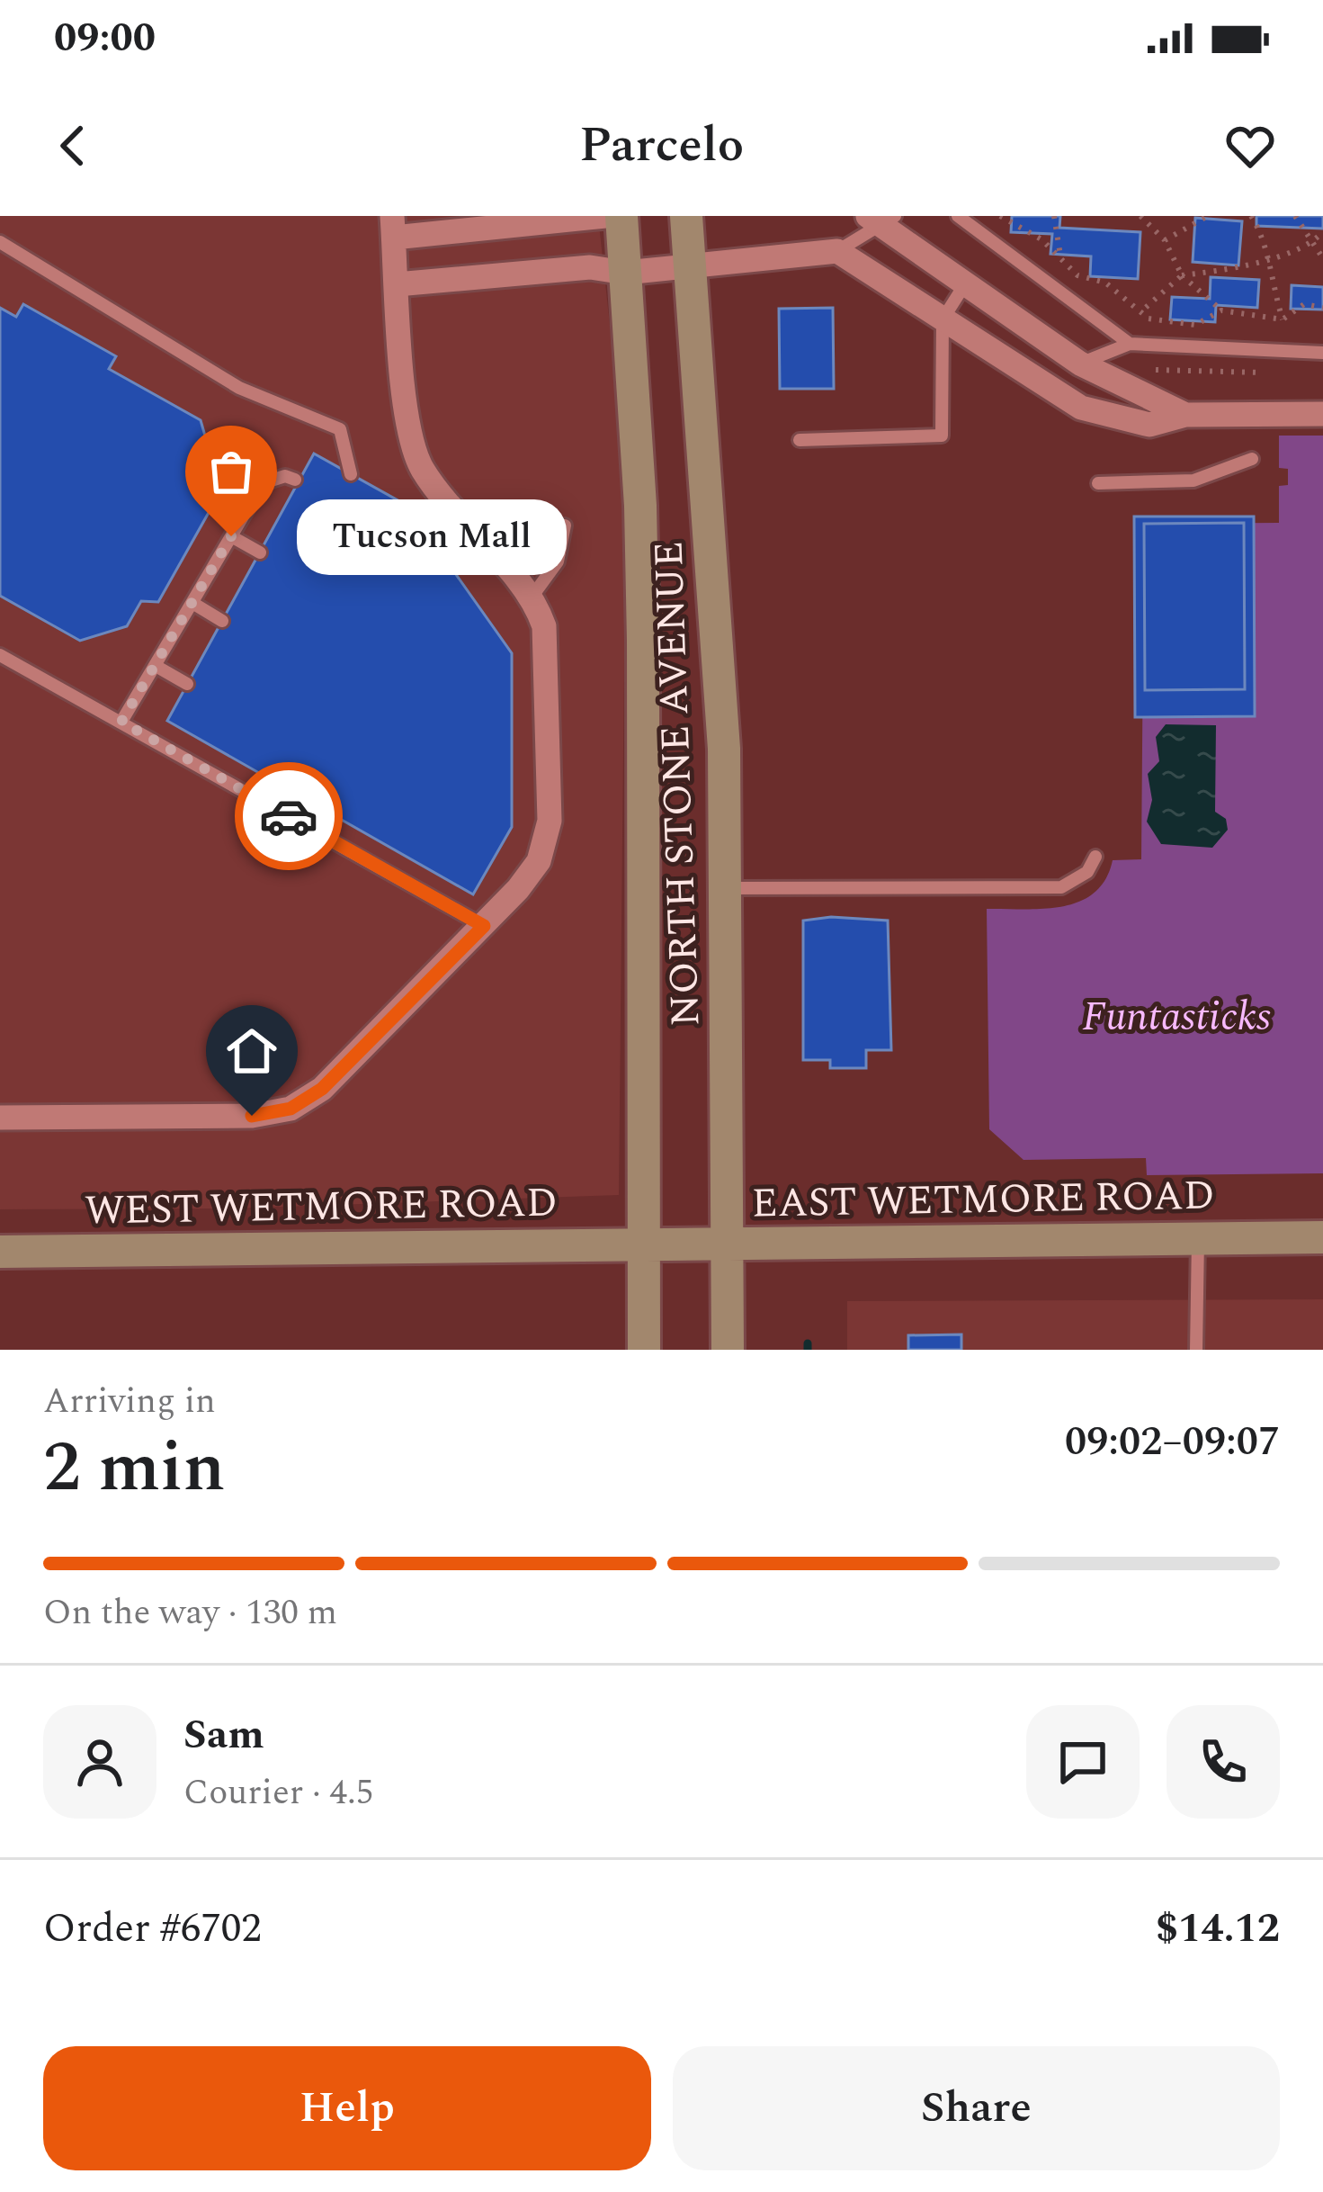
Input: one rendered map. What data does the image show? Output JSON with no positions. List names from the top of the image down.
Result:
{
  "streets": {
    "main road": ["NORTH STONE AVENUE", "EAST WETMORE ROAD", "WEST WETMORE ROAD"]
  },
  "crossings": [
    ["NORTH STONE AVENUE", "EAST WETMORE ROAD"],
    ["NORTH STONE AVENUE", "WEST WETMORE ROAD"],
    ["EAST WETMORE ROAD", "WEST WETMORE ROAD"]
  ],
  "parks": ["Funtasticks"],
  "places": ["Tucson Mall"],
  "page": {
    "status": "09:00",
    "header": "Parcelo",
    "bubble": "Tucson Mall",
    "heading": ["2 min", "Arriving in", "09:02–09:07"],
    "panel": [
      "Sam",
      "Courier · 4.5",
      "Order #6702",
      "$14.12"
    ],
    "bar": "On the way · 130 m",
    "buttons": ["Help", "Share"]
  }
}
